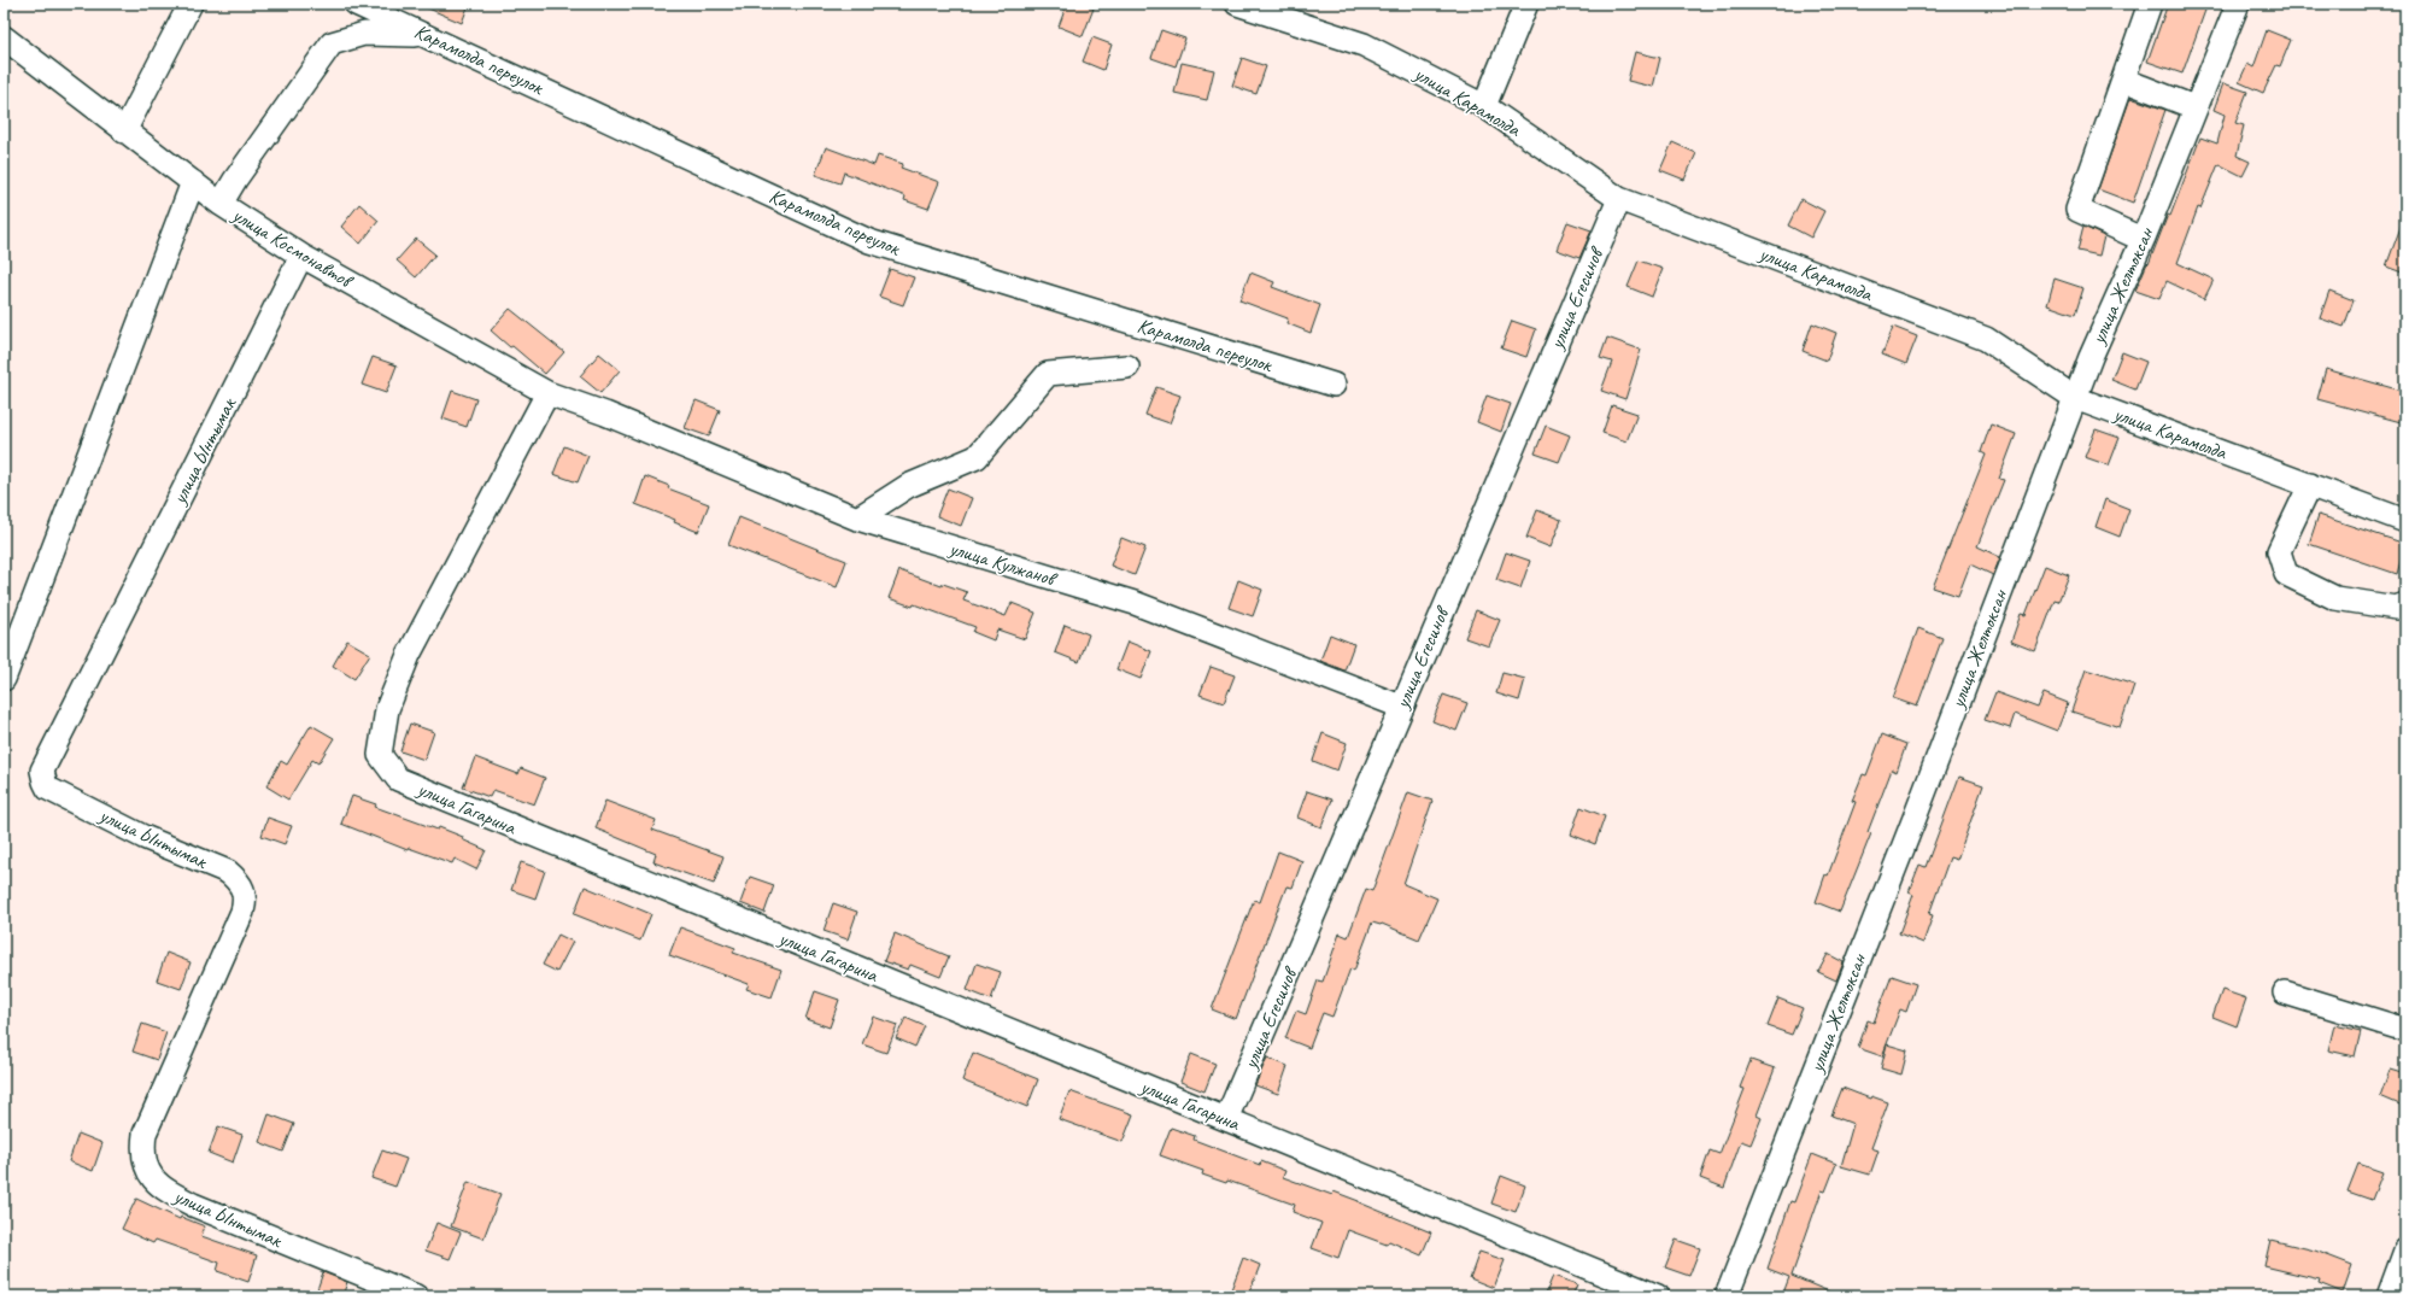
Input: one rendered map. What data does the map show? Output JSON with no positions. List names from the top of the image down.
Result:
{
  "streets": {
    "street": [
      "Карамолда переулок",
      "улица Карамолда",
      "улица Космонавтов",
      "улица Желтоксан",
      "улица Егесинов",
      "улица Ынтымак",
      "улица Кулжанов",
      "улица Гагарина"
    ]
  },
  "crossings": [
    ["улица Карамолда", "улица Желтоксан"],
    ["улица Карамолда", "улица Егесинов"],
    ["улица Космонавтов", "улица Ынтымак"],
    ["улица Космонавтов", "улица Кулжанов"],
    ["улица Космонавтов", "улица Гагарина"],
    ["улица Егесинов", "улица Кулжанов"],
    ["улица Егесинов", "улица Гагарина"]
  ]
}
